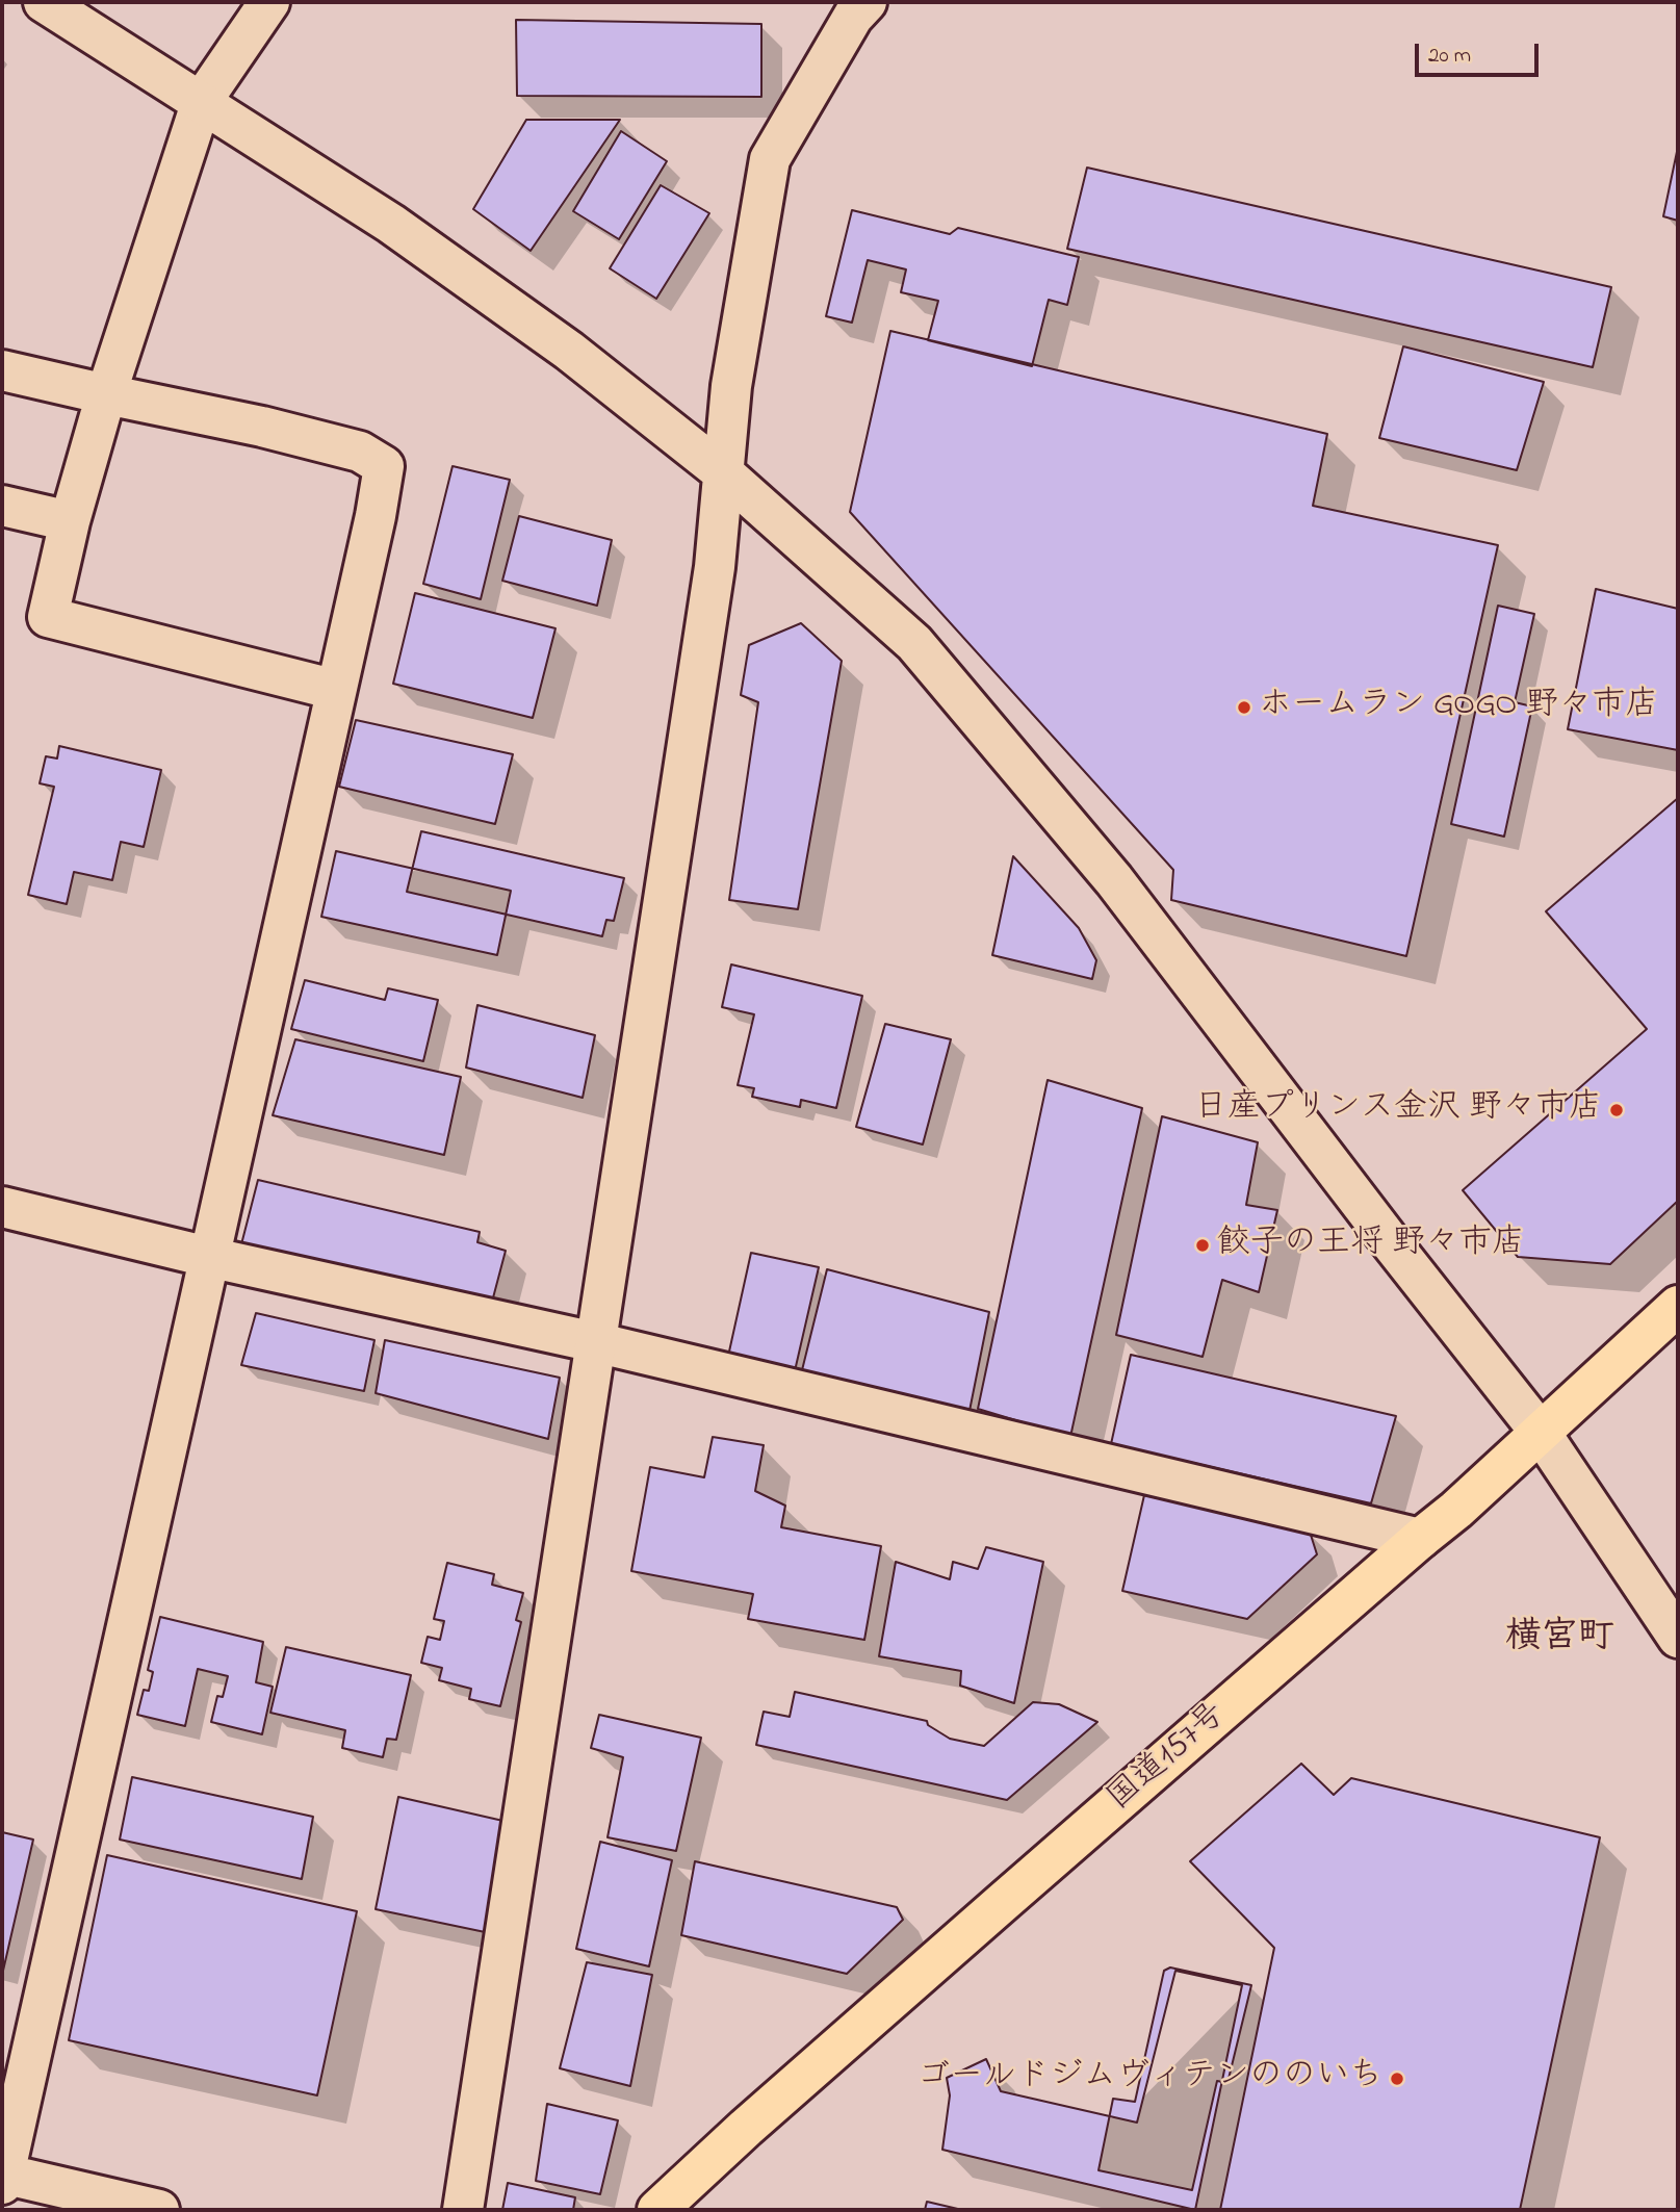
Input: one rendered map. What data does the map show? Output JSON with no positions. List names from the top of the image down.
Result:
{
  "streets": {
    "highway": ["国道157号"]
  },
  "districts": ["横宮町"],
  "places": [
    "ホームラン GOGO 野々市店",
    "日産プリンス金沢 野々市店",
    "餃子の王将 野々市店",
    "ゴールドジムヴィテンののいち"
  ],
  "scale_bar": "20 m"
}
